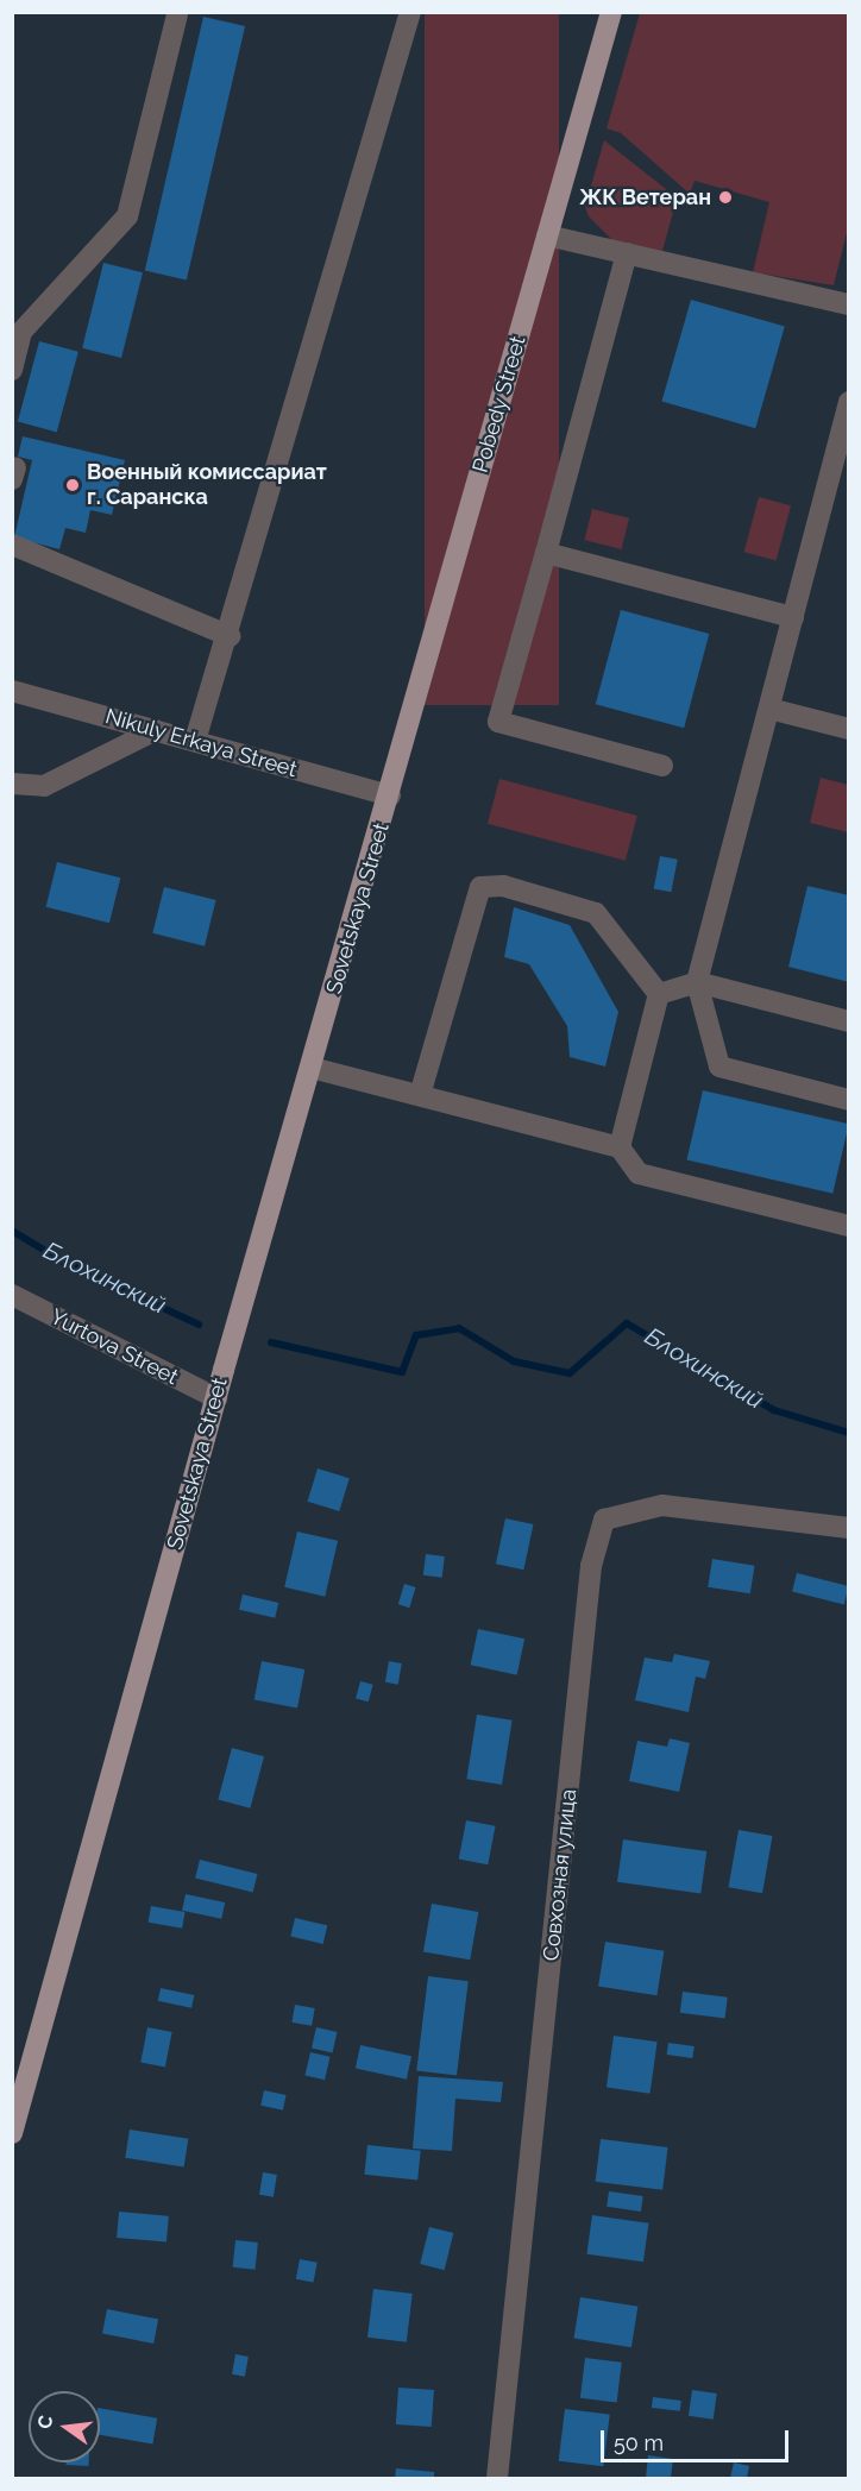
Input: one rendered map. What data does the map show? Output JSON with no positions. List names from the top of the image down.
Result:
{
  "streets": {
    "main road": ["Pobedy Street", "Sovetskaya Street"],
    "street": ["Nikuly Erkaya Street", "Yurtova Street", "Совхозная улица"]
  },
  "crossings": [
    ["Pobedy Street", "Nikuly Erkaya Street"],
    ["Pobedy Street", "Sovetskaya Street"],
    ["Nikuly Erkaya Street", "Sovetskaya Street"],
    ["Sovetskaya Street", "Yurtova Street"]
  ],
  "water": ["Блохинский"],
  "places": ["ЖК Ветеран", "Военный комиссариат г. Саранска"],
  "scale_bar": "50 m",
  "north": "left"
}
